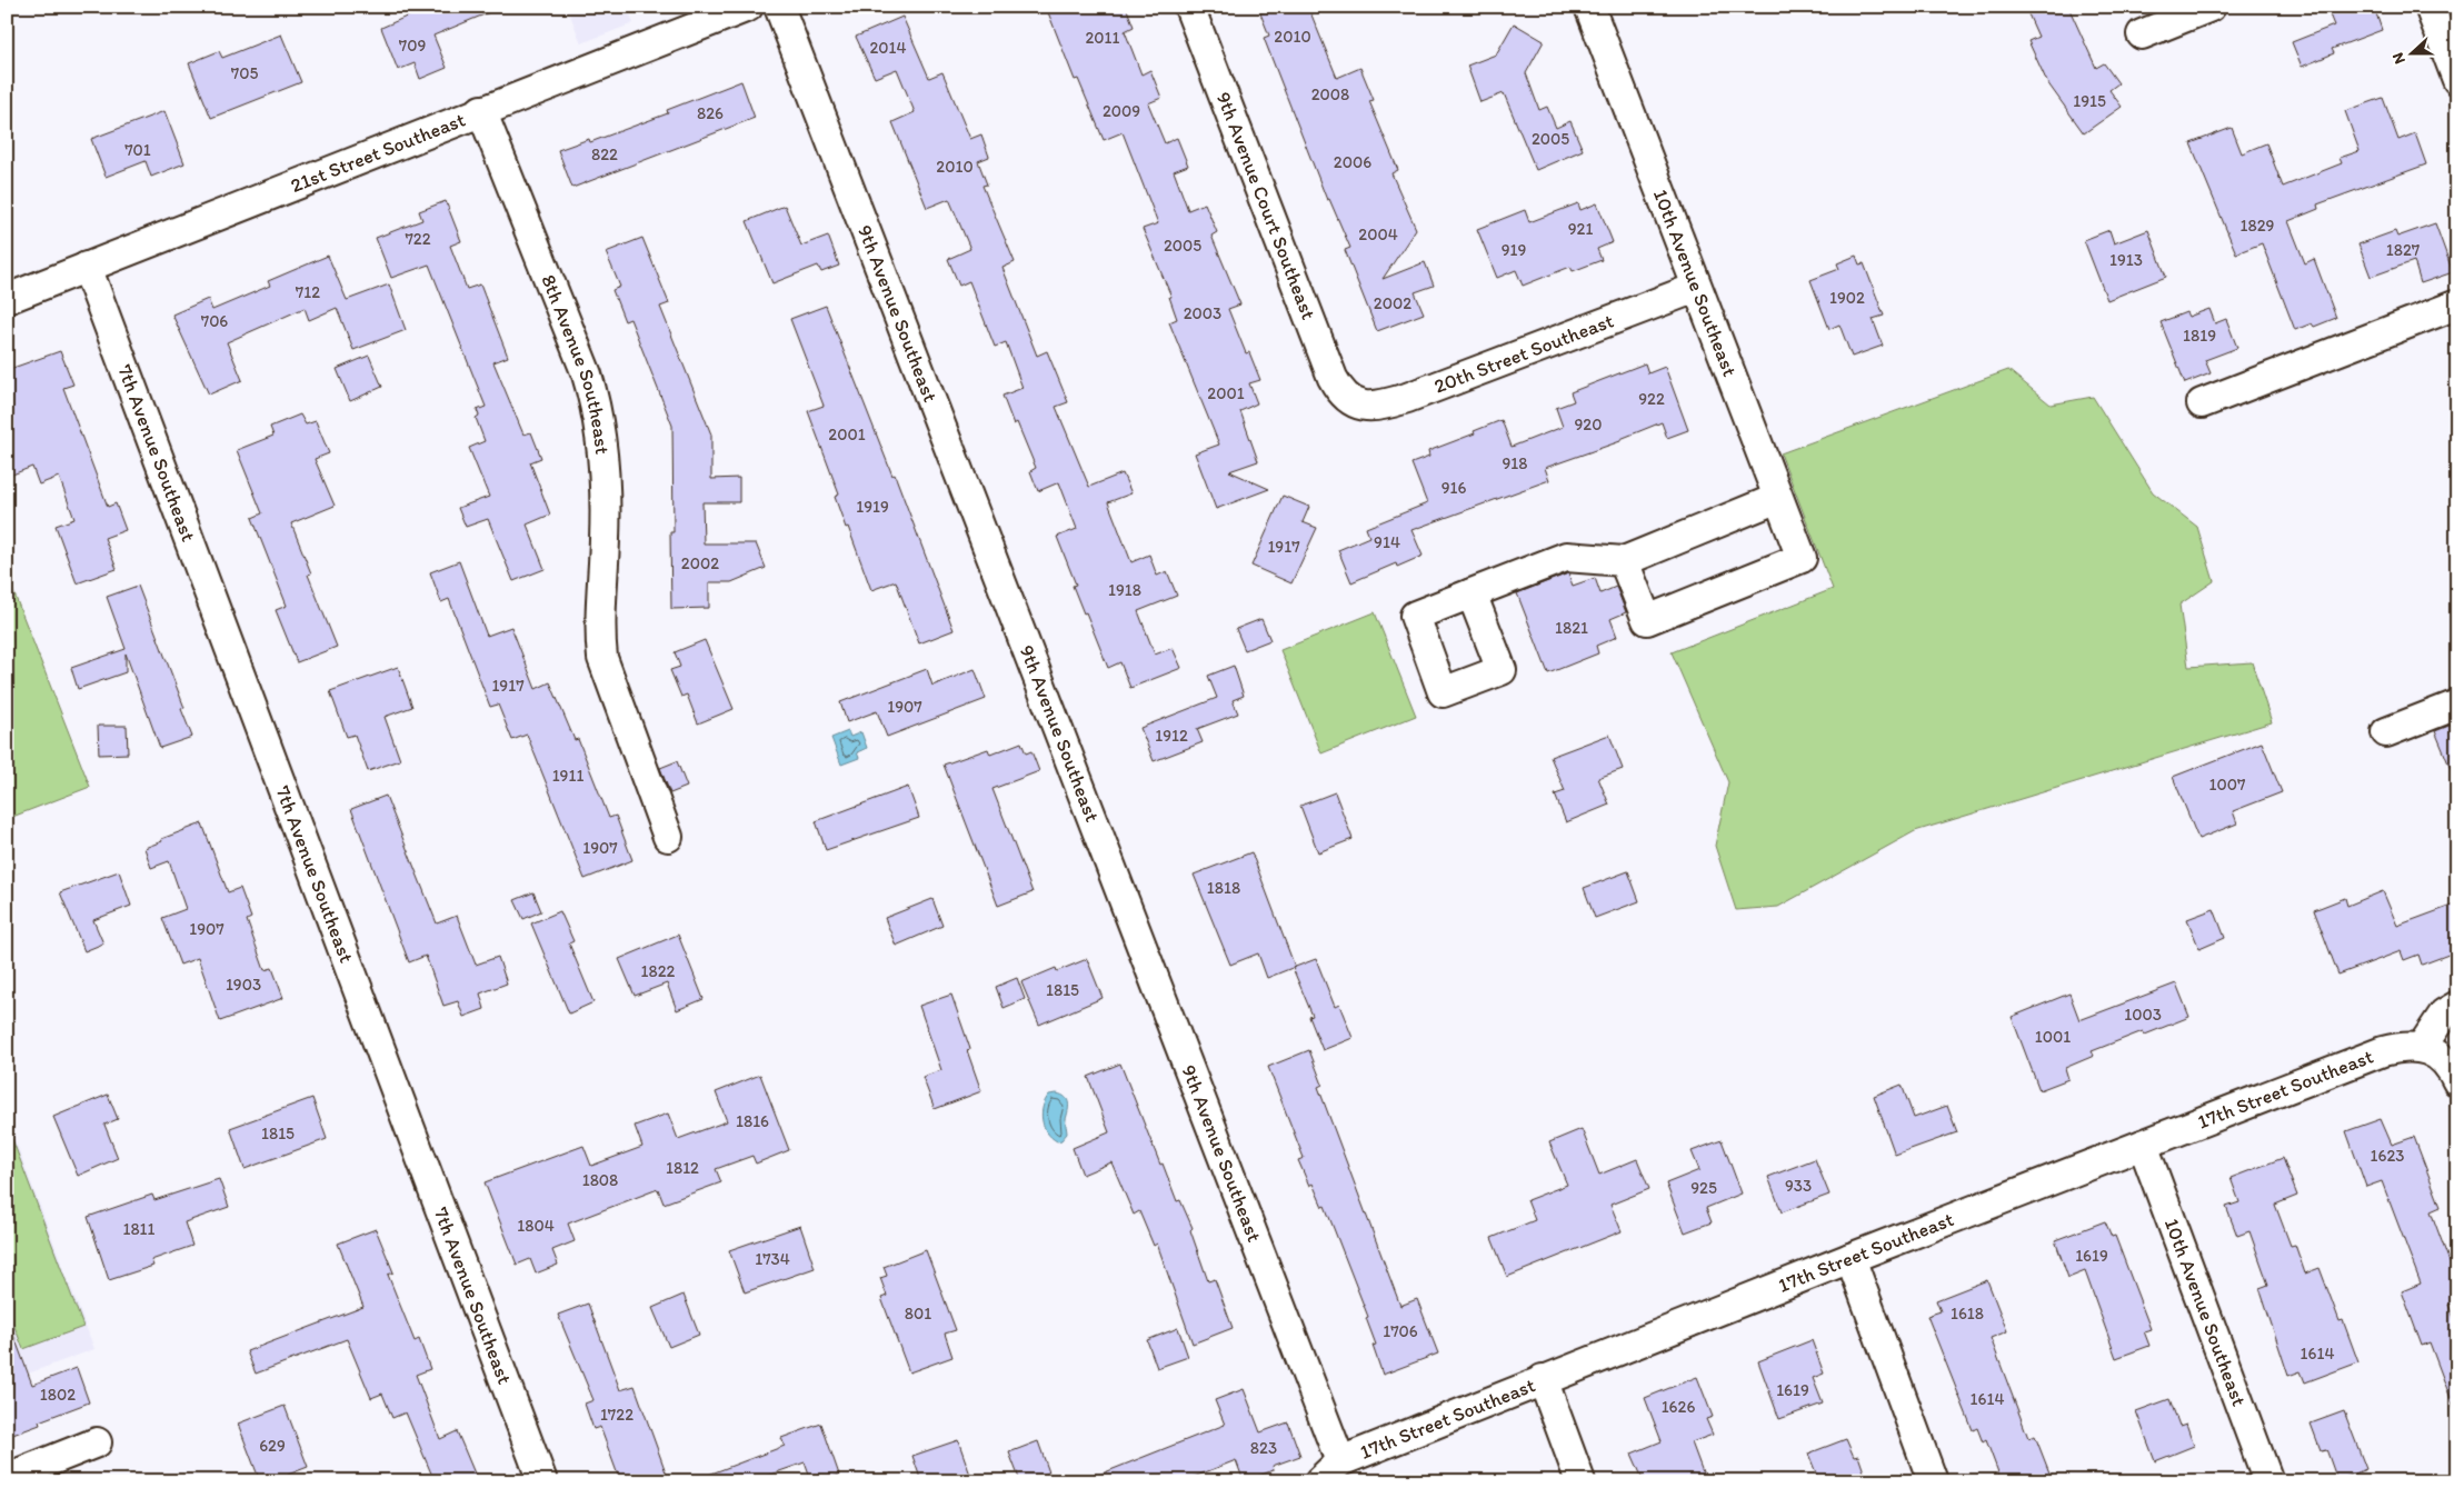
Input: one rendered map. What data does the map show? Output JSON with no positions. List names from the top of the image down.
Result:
{
  "streets": {
    "street": [
      "21st Street Southeast",
      "9th Avenue Court Southeast",
      "10th Avenue Southeast",
      "9th Avenue Southeast",
      "20th Street Southeast",
      "8th Avenue Southeast",
      "7th Avenue Southeast",
      "17th Street Southeast"
    ]
  },
  "crossings": [
    ["21st Street Southeast", "8th Avenue Southeast"],
    ["21st Street Southeast", "7th Avenue Southeast"],
    ["9th Avenue Court Southeast", "20th Street Southeast"],
    ["10th Avenue Southeast", "20th Street Southeast"],
    ["10th Avenue Southeast", "17th Street Southeast"],
    ["9th Avenue Southeast", "17th Street Southeast"]
  ],
  "house_numbers": [
    "2010",
    "2011",
    "709",
    "2014",
    "705",
    "2008",
    "1915",
    "2009",
    "826",
    "2005",
    "701",
    "822",
    "2006",
    "2010",
    "1829",
    "921",
    "2004",
    "722",
    "2005",
    "919",
    "1827",
    "1913",
    "712",
    "1902",
    "2002",
    "2003",
    "706",
    "1819",
    "2001",
    "922",
    "920",
    "2001",
    "918",
    "916",
    "1919",
    "914",
    "1917",
    "2002",
    "1918",
    "1821",
    "1917",
    "1907",
    "1912",
    "1911",
    "1007",
    "1907",
    "1818",
    "1907",
    "1822",
    "1903",
    "1815",
    "1003",
    "1001",
    "1816",
    "1815",
    "1623",
    "1812",
    "1808",
    "933",
    "925",
    "1804",
    "1811",
    "1619",
    "1734",
    "801",
    "1618",
    "1706",
    "1614",
    "1619",
    "1802",
    "1614",
    "1626",
    "1722",
    "629",
    "823"
  ],
  "north": "left"
}
